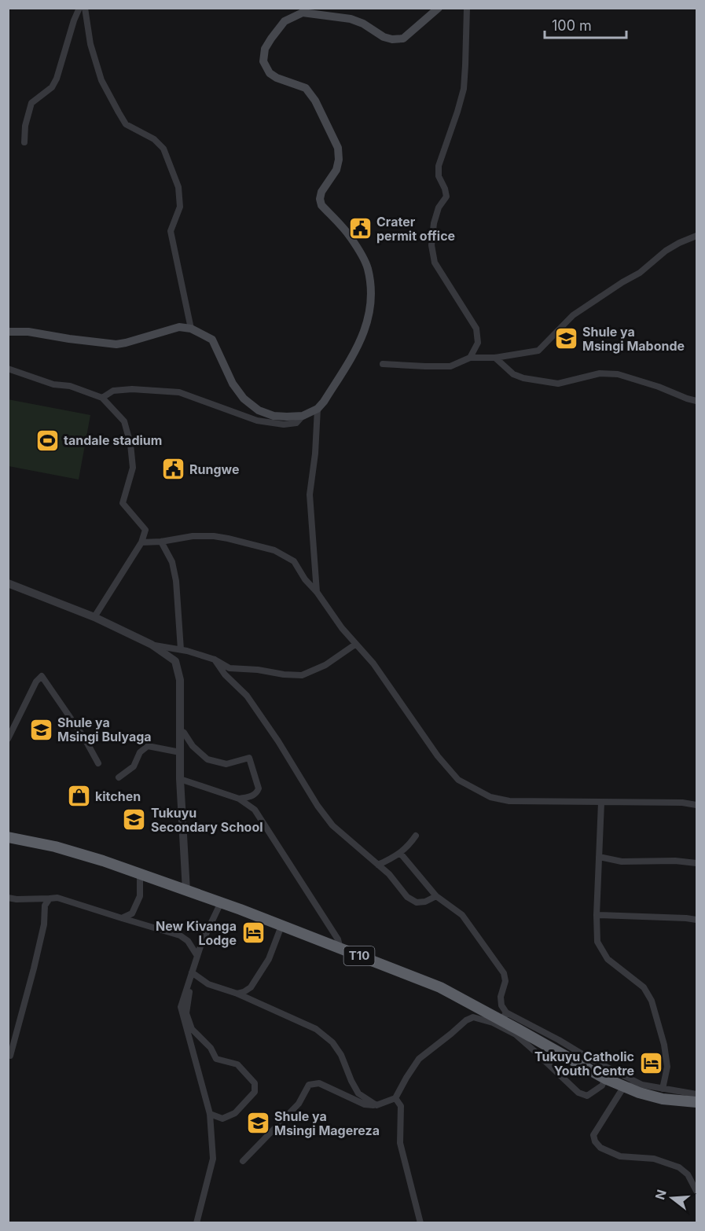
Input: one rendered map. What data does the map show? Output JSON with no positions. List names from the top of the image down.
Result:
{
  "streets": {
    "highway": ["T10"]
  },
  "places": {
    "public building": ["Crater permit office", "Rungwe"],
    "school or university": [
      "Shule ya Msingi Mabonde",
      "Shule ya Msingi Bulyaga",
      "Tukuyu Secondary School",
      "Shule ya Msingi Magereza"
    ],
    "sports": ["tandale stadium"],
    "shop": ["kitchen"],
    "hotel": ["New Kivanga Lodge", "Tukuyu Catholic Youth Centre"]
  },
  "scale_bar": "100 m",
  "north": "left"
}
